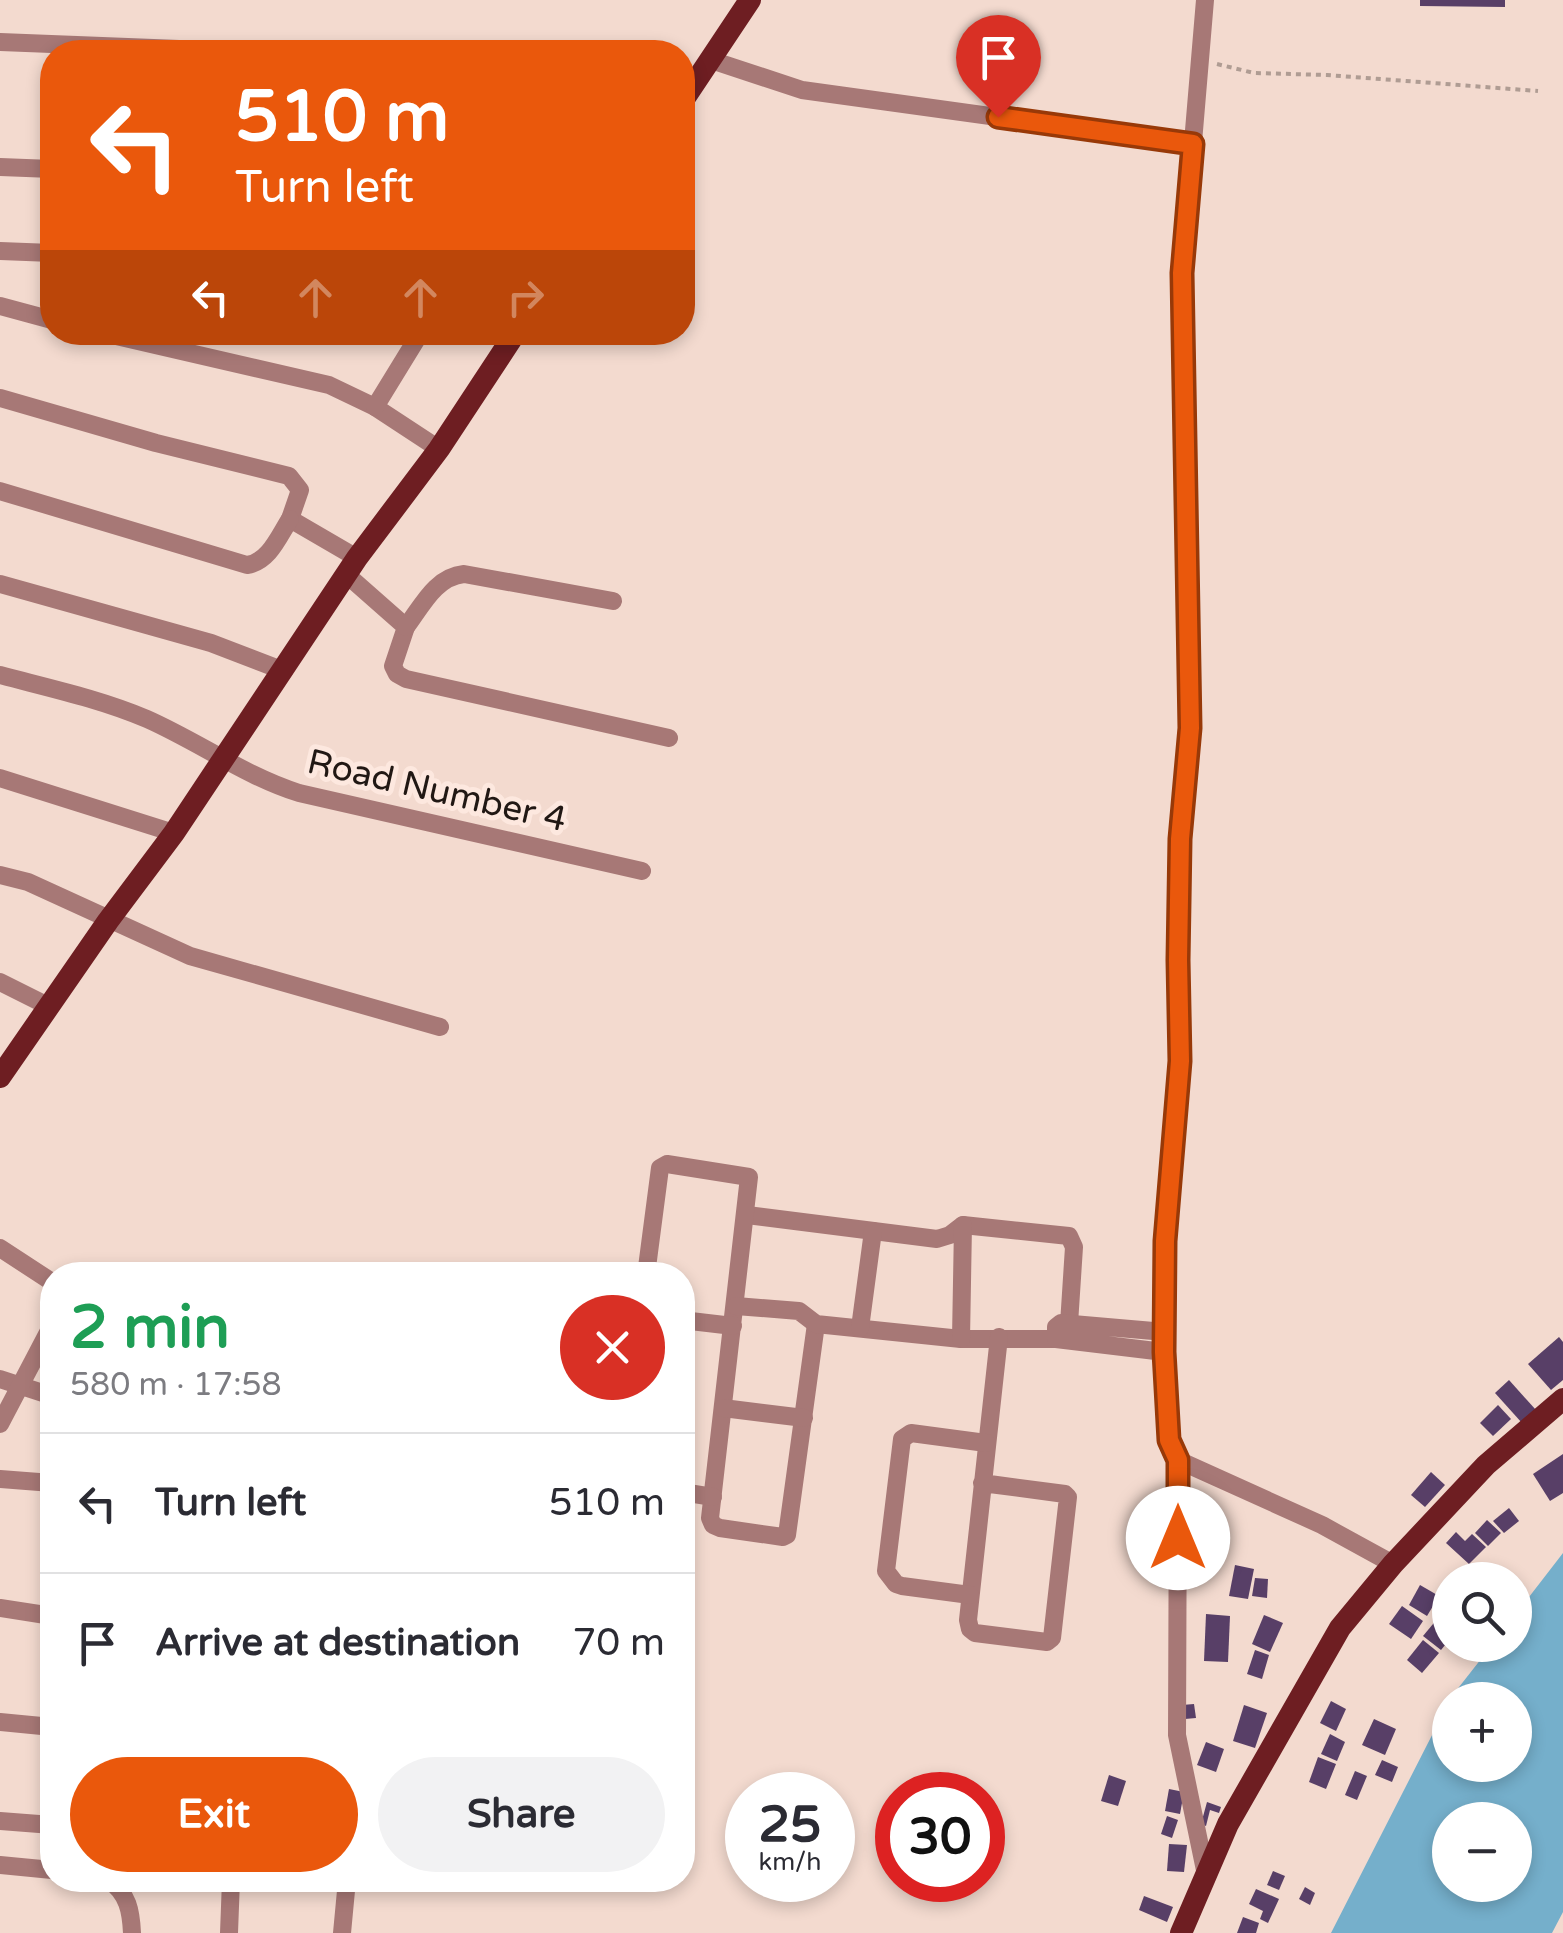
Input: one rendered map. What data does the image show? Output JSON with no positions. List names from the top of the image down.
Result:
{
  "streets": {
    "street": ["Road Number 4"]
  },
  "page": {
    "turn": ["510 m", "Turn left"],
    "heading": ["2 min", "580 m · 17:58"],
    "list": [
      {
        "name": "Turn left",
        "value": "510 m"
      },
      {
        "name": "Arrive at destination",
        "value": "70 m"
      }
    ],
    "map_buttons": ["+", "−"],
    "buttons": ["Exit", "Share"],
    "speed": "25 km/h",
    "limit": "30"
  }
}
